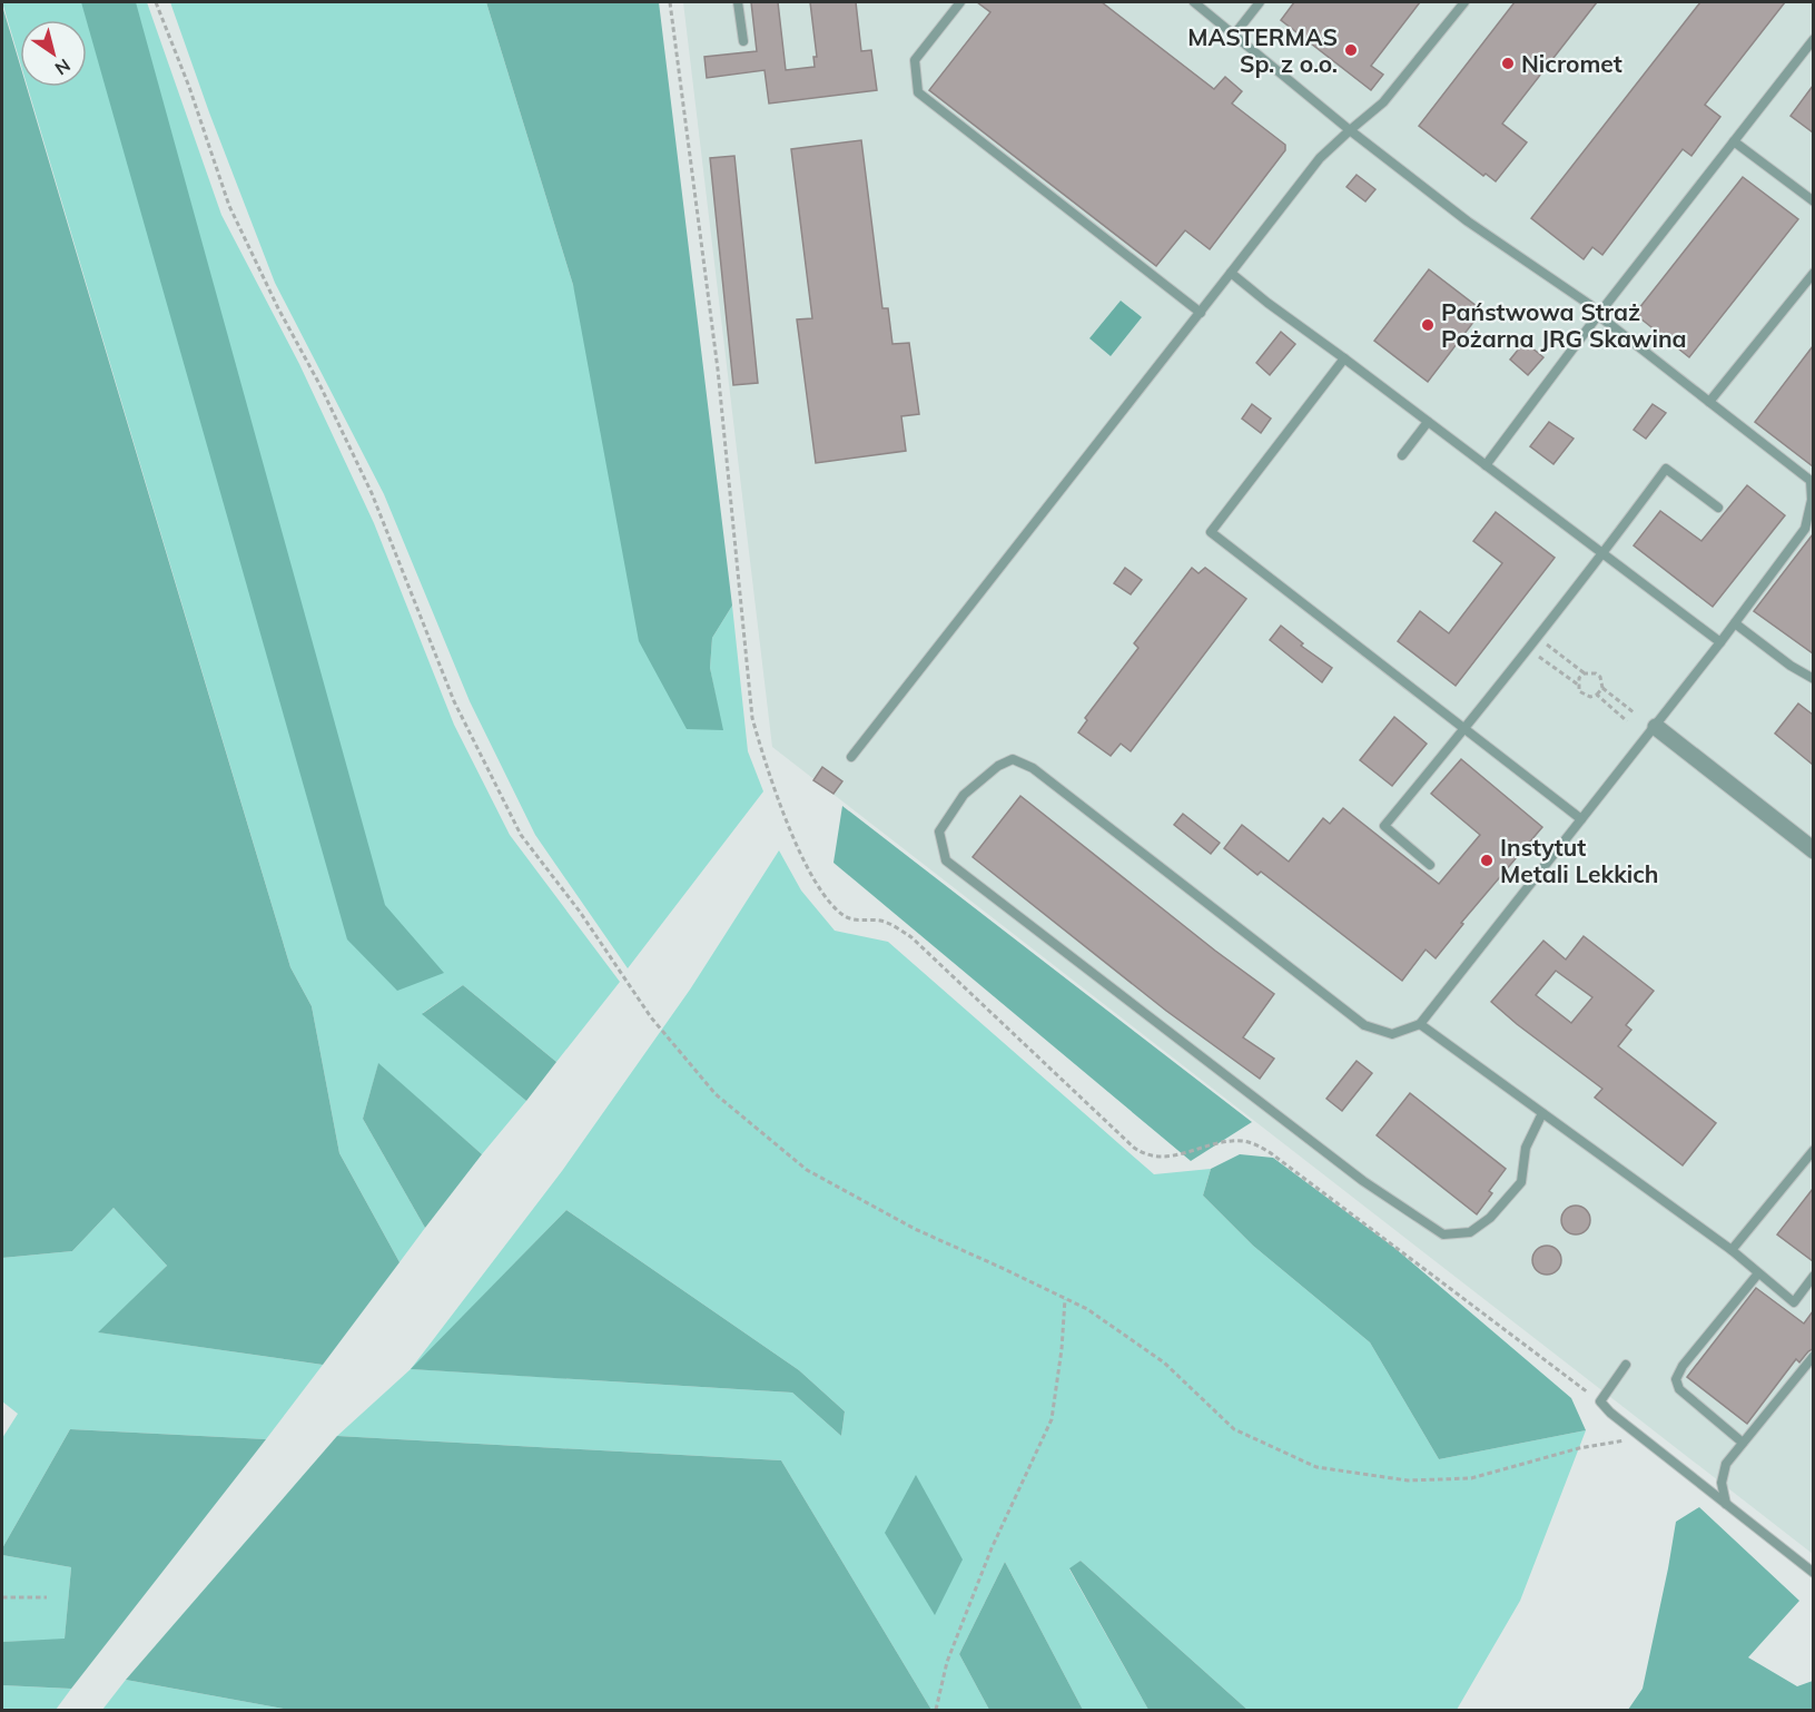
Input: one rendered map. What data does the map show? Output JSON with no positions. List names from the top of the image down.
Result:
{
  "places": [
    "MASTERMAS Sp. z o.o.",
    "Nicromet",
    "Państwowa Straż Pożarna JRG Skawina",
    "Instytut Metali Lekkich"
  ],
  "north": "bottom right"
}
